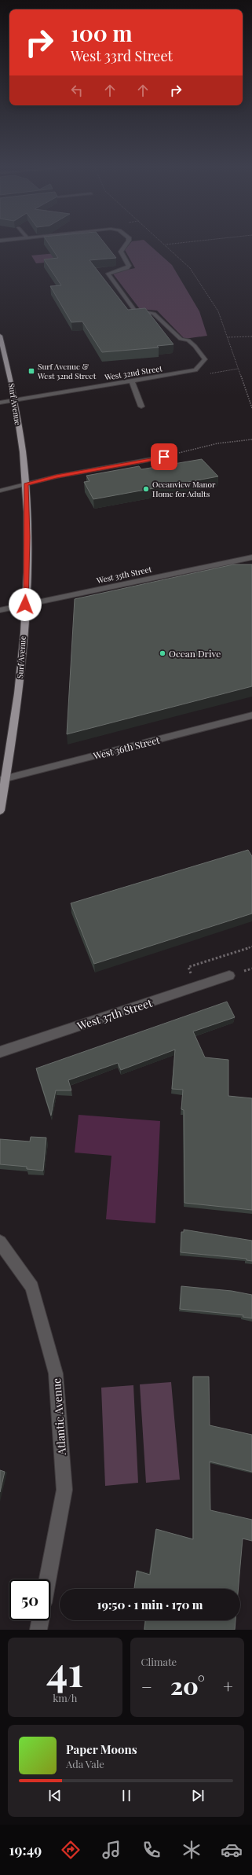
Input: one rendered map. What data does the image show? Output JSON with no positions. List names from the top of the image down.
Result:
{
  "streets": {
    "main road": ["Surf Avenue"],
    "street": [
      "West 32nd Street",
      "West 35th Street",
      "West 36th Street",
      "West 37th Street",
      "Atlantic Avenue"
    ]
  },
  "crossings": [
    ["West 32nd Street", "Surf Avenue"],
    ["Surf Avenue", "West 35th Street"],
    ["Surf Avenue", "West 36th Street"]
  ],
  "places": {
    "transit": ["Surf Avenue & West 32nd Street"],
    "other": ["Oceanview Manor Home for Adults", "Ocean Drive"]
  },
  "page": {
    "turn": ["100 m", "West 33rd Street"],
    "limit": "50",
    "trip": "19:50 · 1 min · 170 m",
    "tile": [
      ["41", "km/h"],
      "Climate"
    ],
    "heat": ["−", "20°", "+"],
    "song": ["Paper Moons", "Ada Vale"],
    "tabs": "19:49"
  }
}
